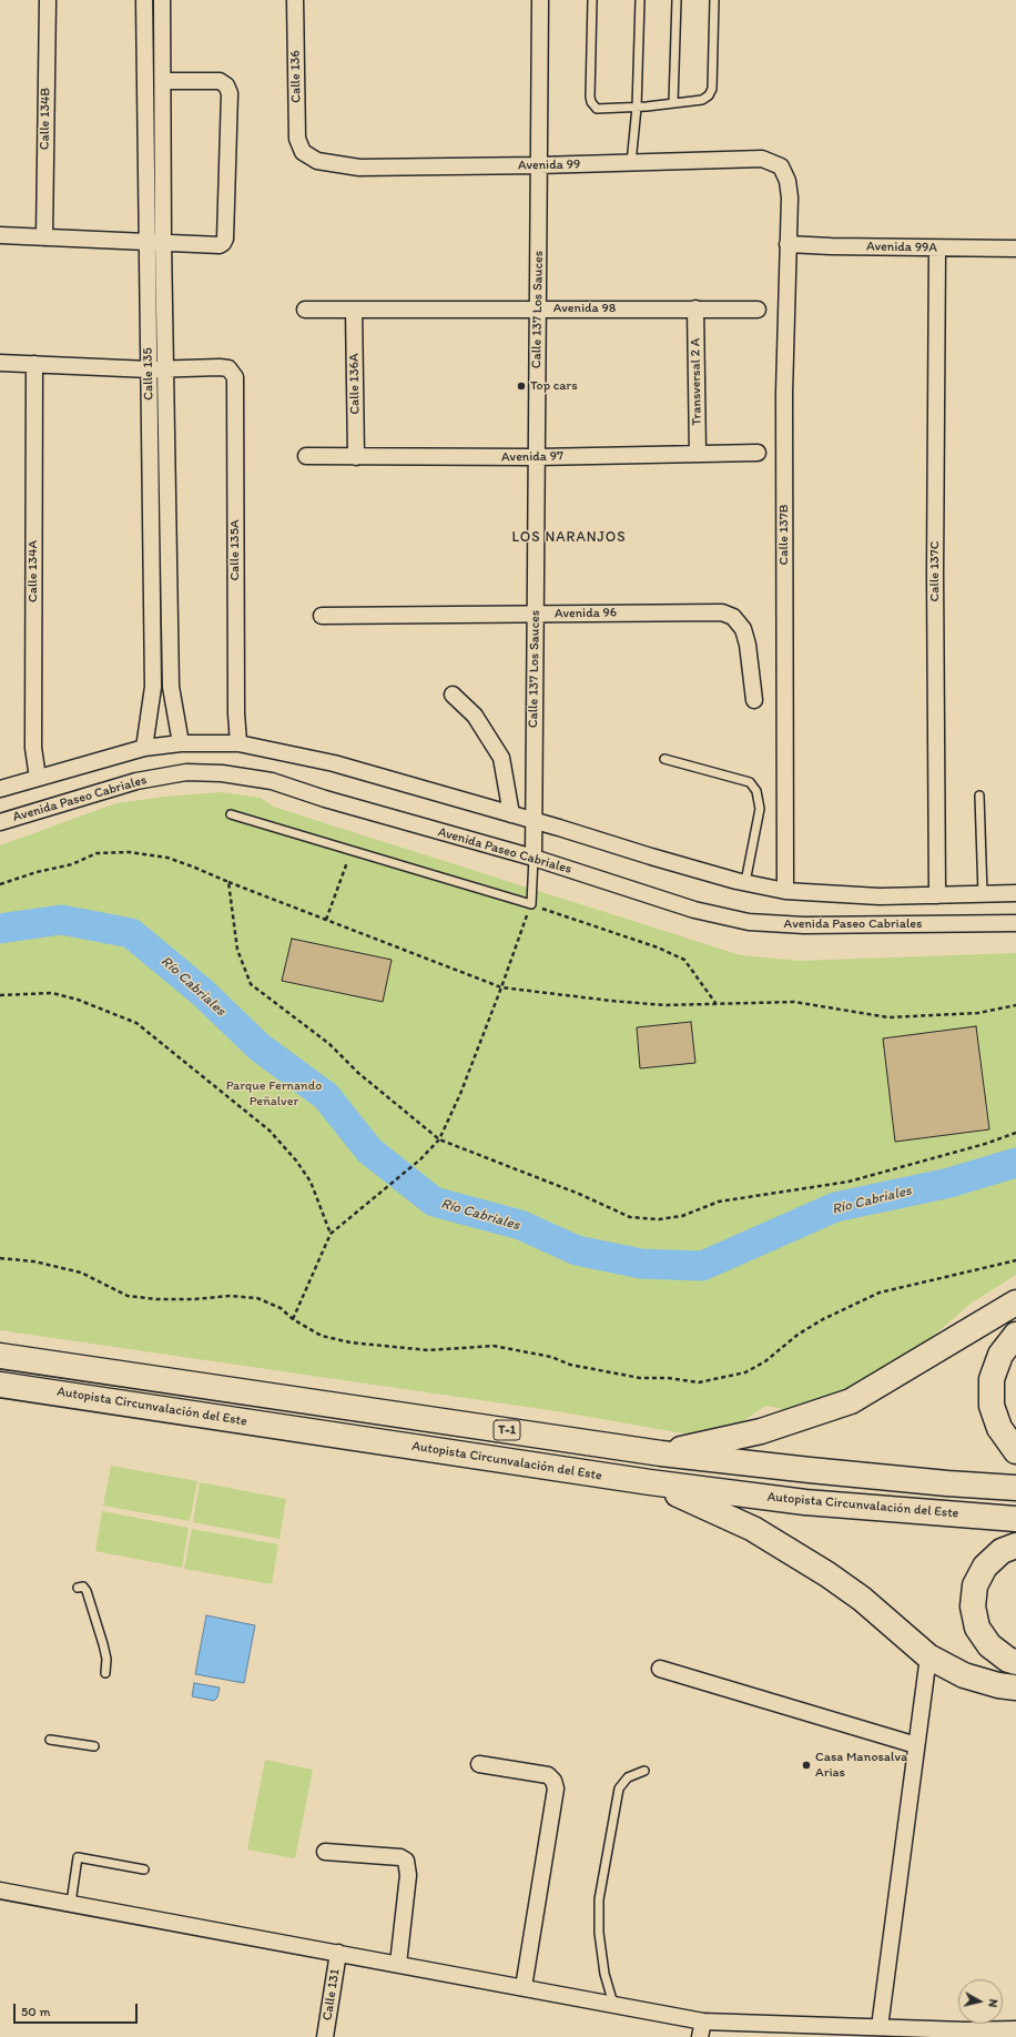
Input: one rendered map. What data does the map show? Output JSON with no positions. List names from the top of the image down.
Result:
{
  "streets": {
    "highway": ["Autopista Circunvalación del Este", "T-1"],
    "street": [
      "Calle 136",
      "Calle 134B",
      "Avenida 99",
      "Avenida 99A",
      "Avenida 98",
      "Calle 137 Los Sauces",
      "Calle 135",
      "Transversal 2 A",
      "Calle 136A",
      "Avenida 97",
      "Calle 137B",
      "Calle 135A",
      "Calle 134A",
      "Calle 137C",
      "Avenida 96",
      "Avenida Paseo Cabriales",
      "Calle 131"
    ]
  },
  "crossings": [
    ["Calle 136", "Avenida 99"],
    ["Avenida 99", "Calle 137 Los Sauces"],
    ["Avenida 99", "Calle 137B"],
    ["Avenida 99A", "Calle 137B"],
    ["Avenida 99A", "Calle 137C"],
    ["Avenida 98", "Calle 137 Los Sauces"],
    ["Avenida 98", "Transversal 2 A"],
    ["Avenida 98", "Calle 136A"],
    ["Calle 137 Los Sauces", "Avenida 97"],
    ["Calle 137 Los Sauces", "Avenida 96"],
    ["Calle 137 Los Sauces", "Avenida Paseo Cabriales"],
    ["Calle 135", "Calle 135A"],
    ["Transversal 2 A", "Avenida 97"],
    ["Calle 136A", "Avenida 97"]
  ],
  "districts": ["LOS NARANJOS"],
  "water": ["Río Cabriales"],
  "parks": ["Parque Fernando Peñalver"],
  "places": ["Top cars", "Casa Manosalva Arias"],
  "scale_bar": "50 m",
  "north": "right"
}
